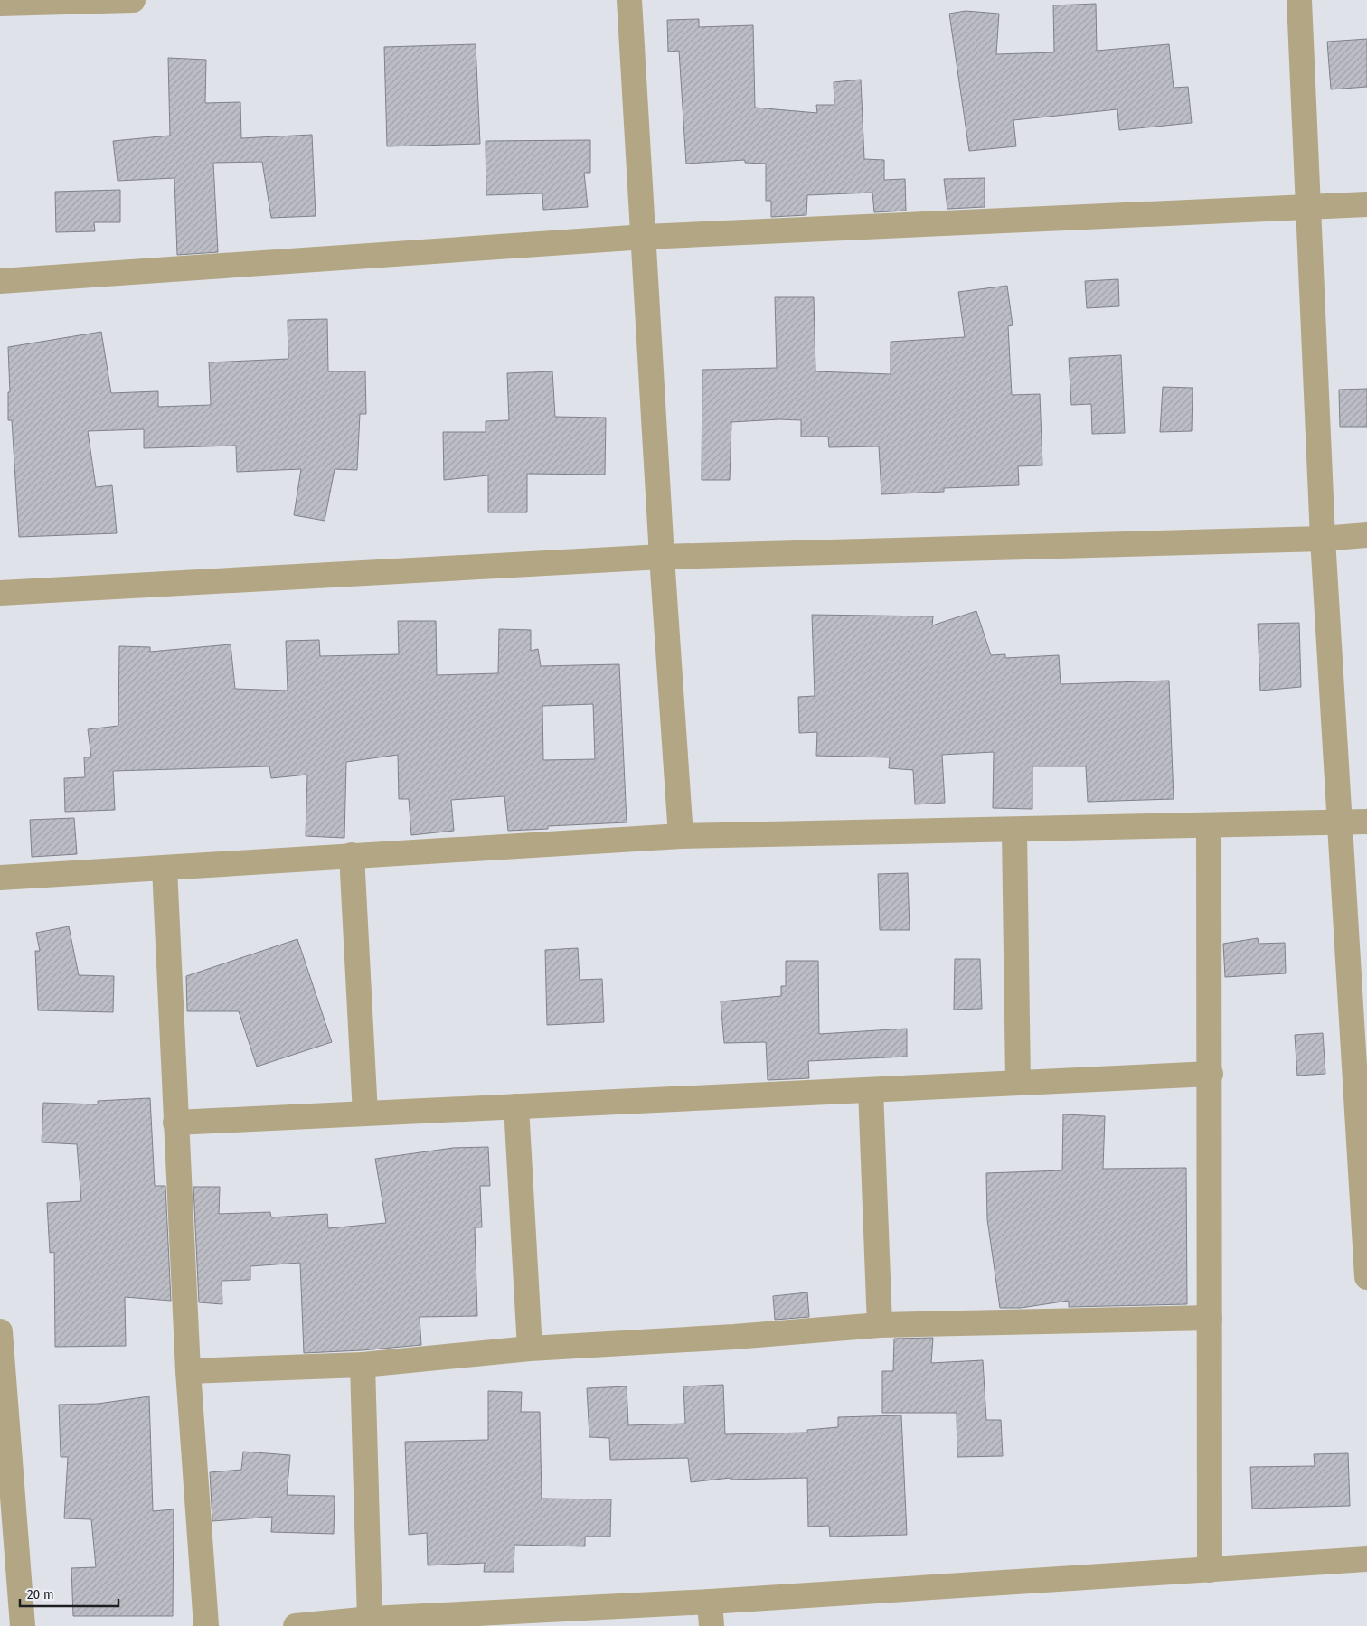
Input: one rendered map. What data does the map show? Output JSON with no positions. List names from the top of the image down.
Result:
{
  "scale_bar": "20 m"
}
